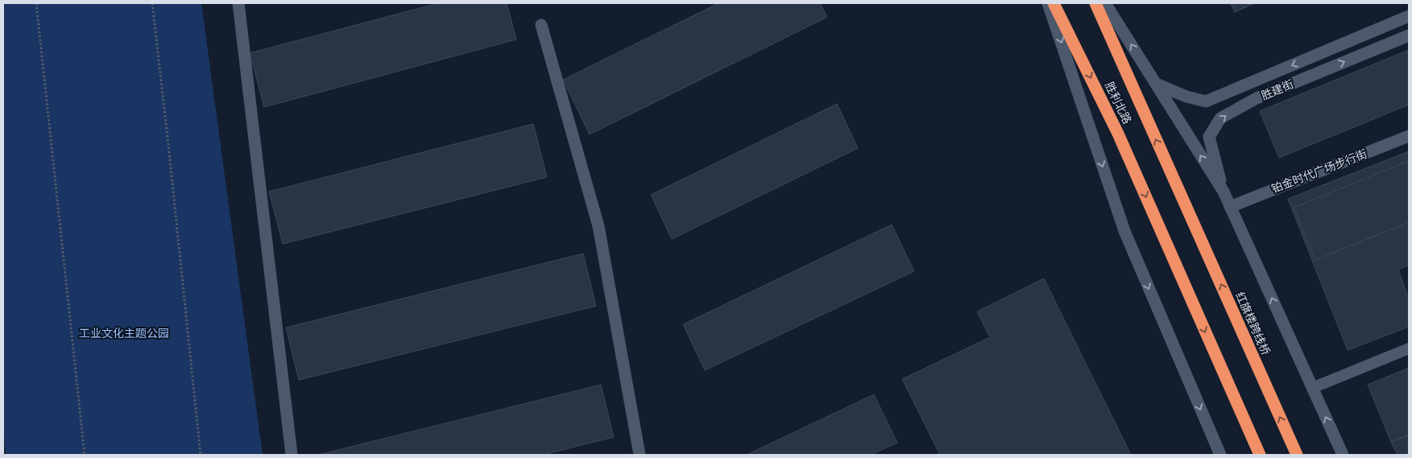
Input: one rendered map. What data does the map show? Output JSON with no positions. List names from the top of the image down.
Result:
{
  "streets": {
    "highway": ["胜利北路", "红旗楼跨线桥"],
    "street": ["胜建街", "铂金时代广场步行街"]
  },
  "crossings": [
    ["胜利北路", "红旗楼跨线桥"]
  ],
  "one_way": ["红旗楼跨线桥"],
  "parks": ["工业文化主题公园"]
}
